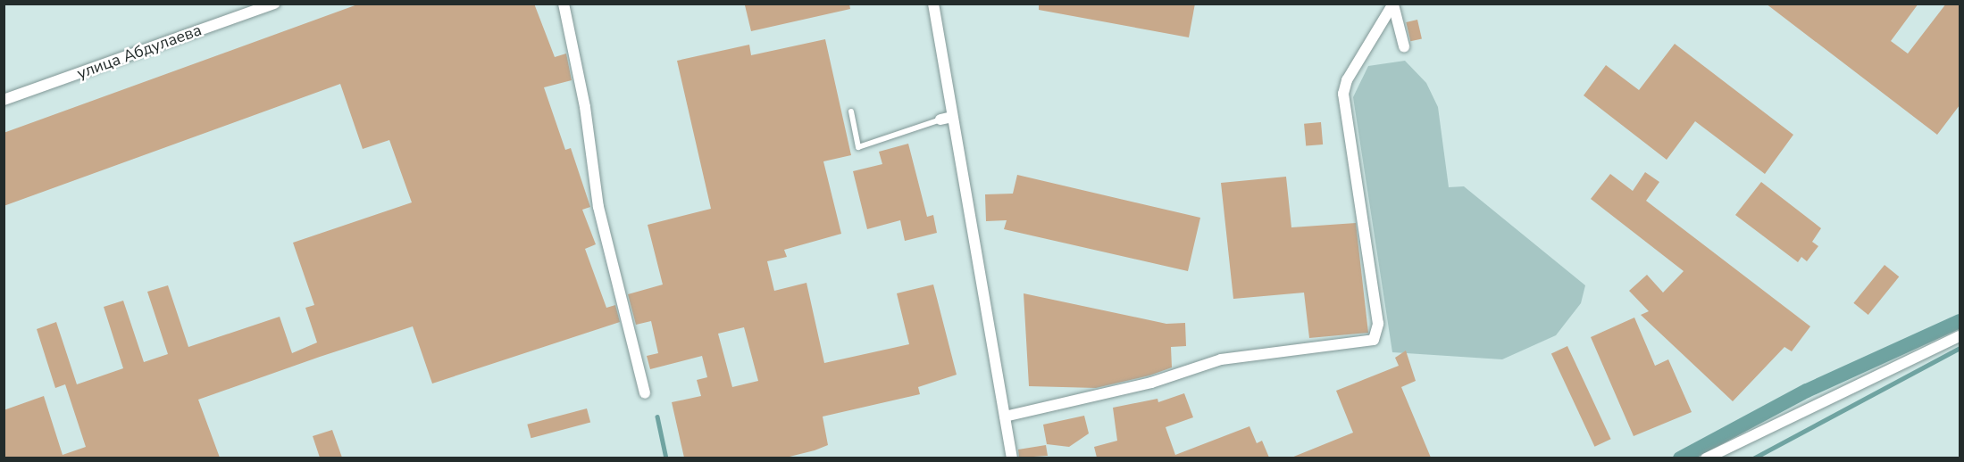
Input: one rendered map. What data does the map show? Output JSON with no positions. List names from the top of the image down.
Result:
{
  "streets": {
    "street": ["улица Абдулаева"]
  }
}
